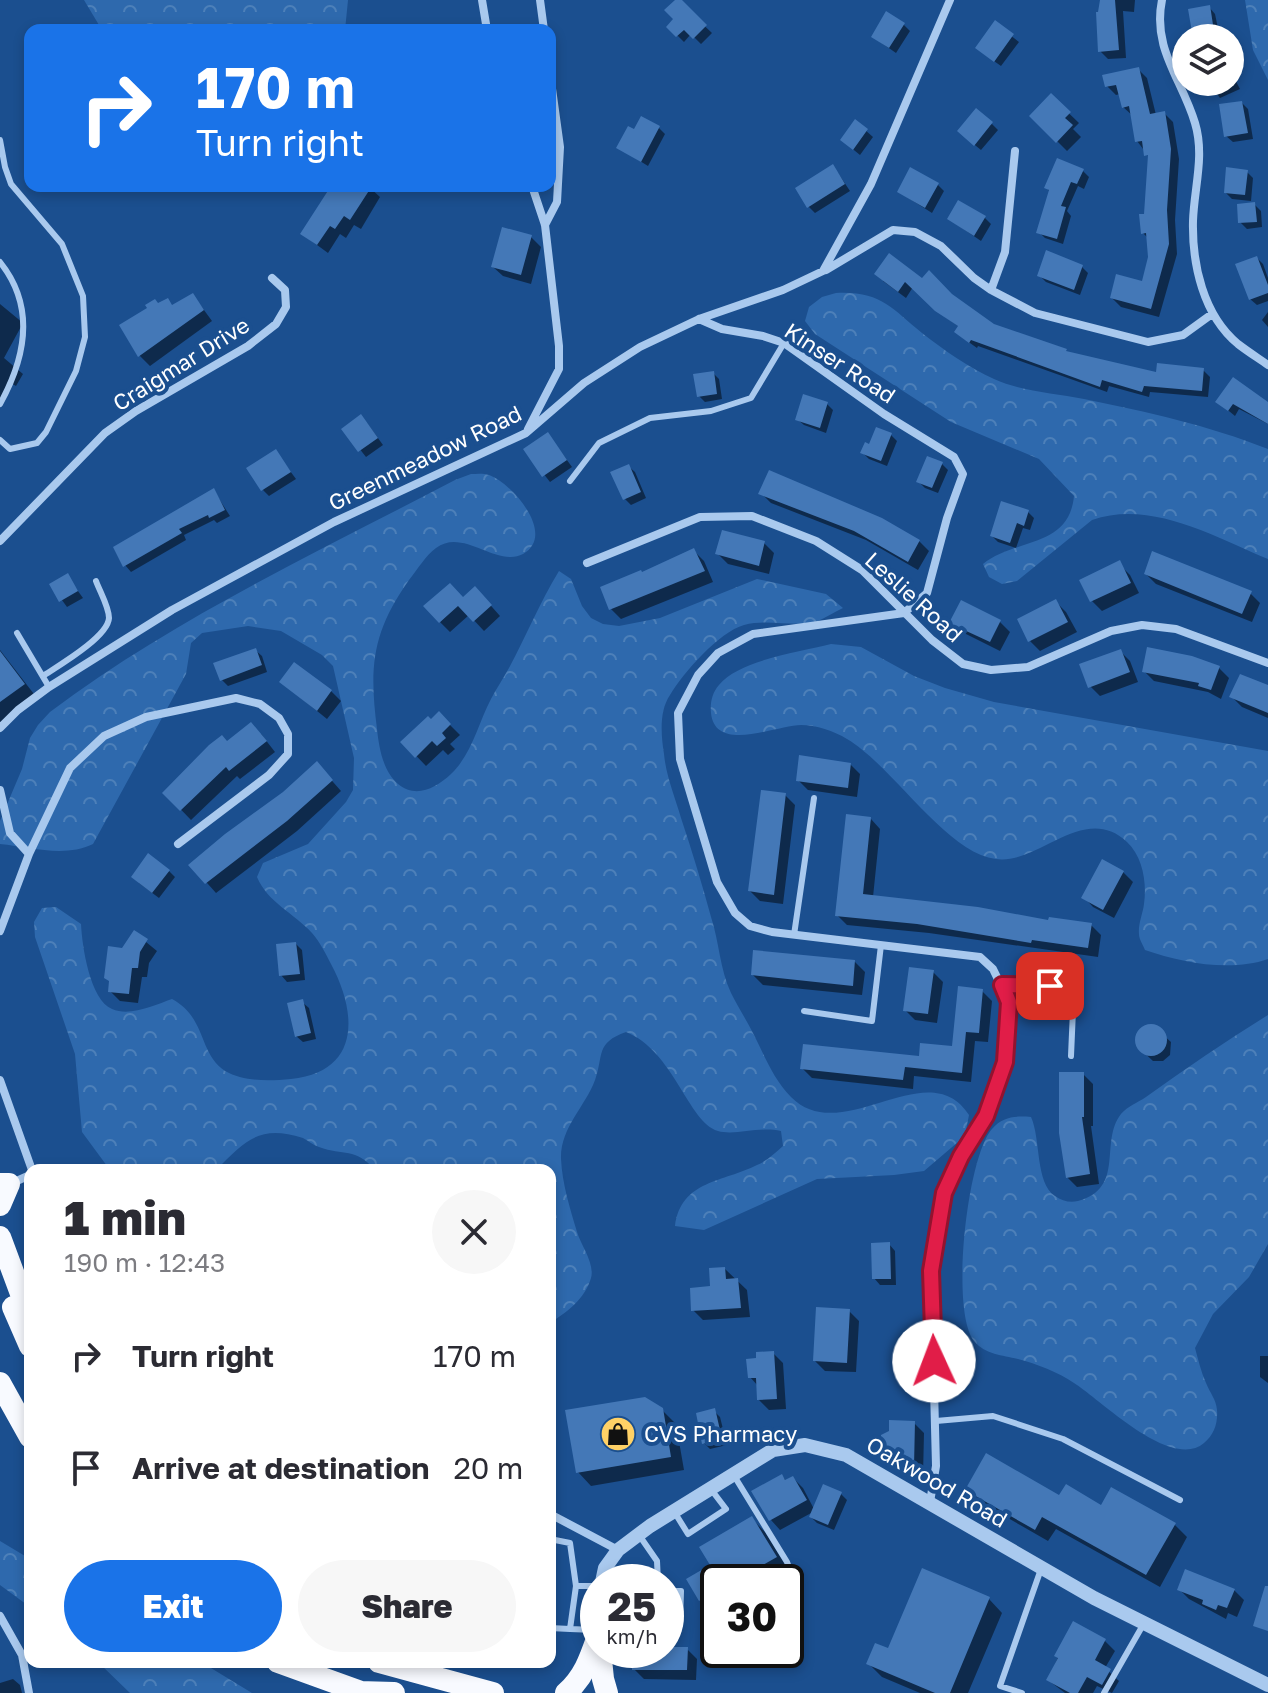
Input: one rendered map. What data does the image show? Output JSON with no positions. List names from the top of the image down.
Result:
{
  "streets": {
    "street": [
      "Kinser Road",
      "Craigmar Drive",
      "Greenmeadow Road",
      "Leslie Road",
      "Oakwood Road"
    ]
  },
  "crossings": [
    ["Kinser Road", "Greenmeadow Road"],
    ["Kinser Road", "Leslie Road"]
  ],
  "places": {
    "shop": ["CVS Pharmacy"]
  },
  "page": {
    "turn": ["170 m", "Turn right"],
    "heading": ["1 min", "190 m · 12:43"],
    "list": [
      {
        "name": "Turn right",
        "value": "170 m"
      },
      {
        "name": "Arrive at destination",
        "value": "20 m"
      }
    ],
    "buttons": ["Exit", "Share"],
    "speed": "25 km/h",
    "limit": "30"
  }
}
